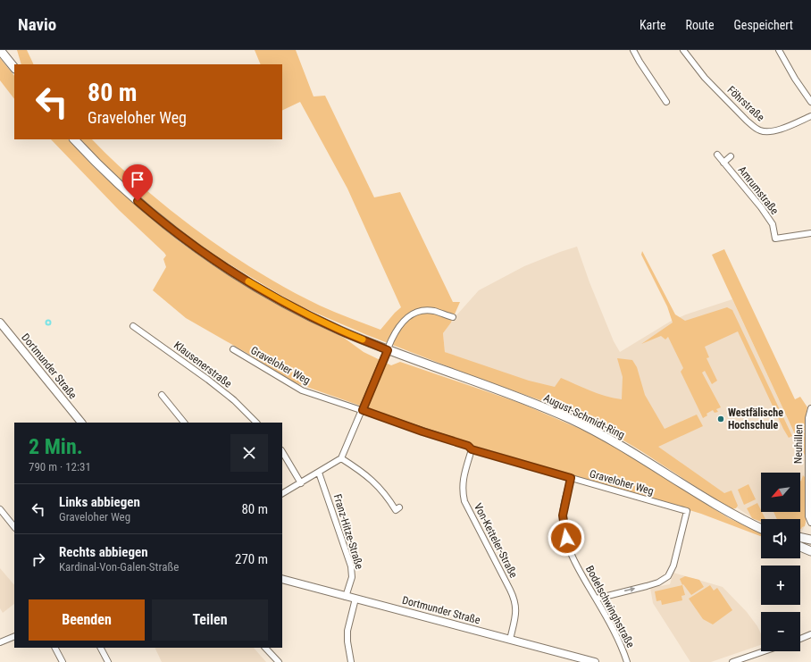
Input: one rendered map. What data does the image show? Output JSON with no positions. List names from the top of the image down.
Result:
{
  "streets": {
    "main road": ["August-Schmidt-Ring"],
    "street": [
      "Föhrstraße",
      "Amrumstraße",
      "Klausenerstraße",
      "Graveloher Weg",
      "Dortmunder Straße",
      "Neuhillen",
      "Franz-Hitze-Straße",
      "Von-Ketteler-Straße",
      "Bodelschwinghstraße"
    ]
  },
  "crossings": [
    ["Graveloher Weg", "Von-Ketteler-Straße"],
    ["Graveloher Weg", "Bodelschwinghstraße"],
    ["Dortmunder Straße", "Franz-Hitze-Straße"],
    ["Dortmunder Straße", "Von-Ketteler-Straße"]
  ],
  "places": ["Westfälische Hochschule"],
  "north": "bottom left",
  "page": {
    "header": "Navio",
    "nav": ["Karte", "Route", "Gespeichert"],
    "turn": ["80 m", "Graveloher Weg"],
    "heading": ["2 Min.", "790 m · 12:31"],
    "map_buttons": ["+", "−"],
    "list": [
      {
        "name": "Links abbiegen",
        "note": "Graveloher Weg",
        "value": "80 m"
      },
      {
        "name": "Rechts abbiegen",
        "note": "Kardinal-Von-Galen-Straße",
        "value": "270 m"
      }
    ],
    "buttons": ["Beenden", "Teilen"]
  }
}
